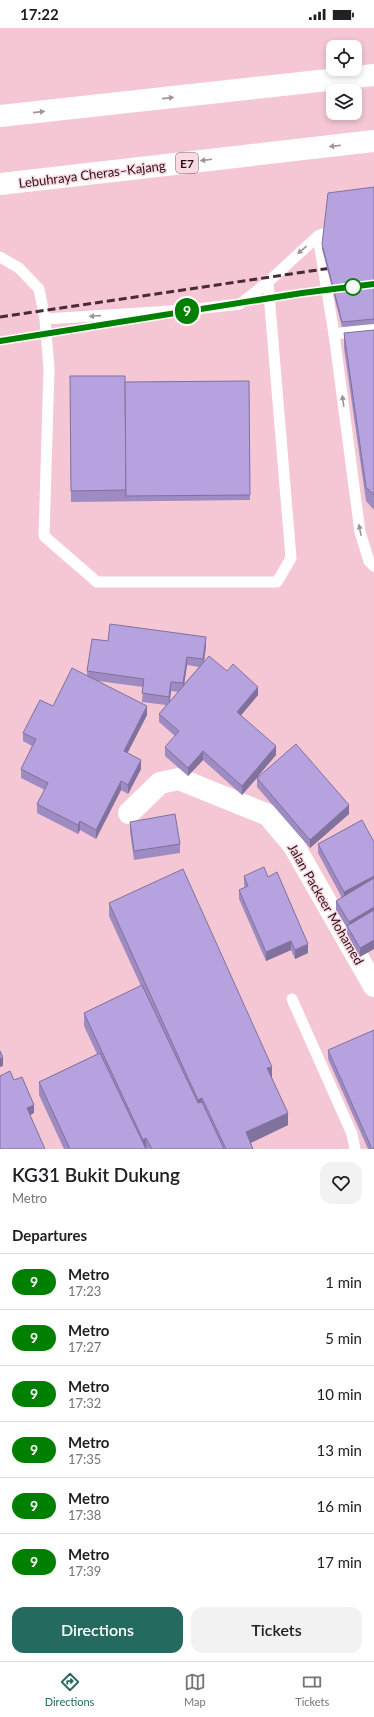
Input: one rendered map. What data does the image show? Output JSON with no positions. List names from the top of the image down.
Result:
{
  "streets": {
    "main road": ["E7", "Lebuhraya Cheras–Kajang", "Jalan Packeer Mohamed"]
  },
  "lines": ["metro line 9"],
  "page": {
    "status": "17:22",
    "on_map": "9",
    "heading": [
      ["KG31 Bukit Dukung", "Metro"],
      "Departures"
    ],
    "list": [
      {
        "mark": "9",
        "name": "Metro",
        "note": "17:23",
        "value": "1 min"
      },
      {
        "mark": "9",
        "name": "Metro",
        "note": "17:27",
        "value": "5 min"
      },
      {
        "mark": "9",
        "name": "Metro",
        "note": "17:32",
        "value": "10 min"
      },
      {
        "mark": "9",
        "name": "Metro",
        "note": "17:35",
        "value": "13 min"
      },
      {
        "mark": "9",
        "name": "Metro",
        "note": "17:38",
        "value": "16 min"
      },
      {
        "mark": "9",
        "name": "Metro",
        "note": "17:39",
        "value": "17 min"
      }
    ],
    "buttons": ["Directions", "Tickets"],
    "tabs": ["Directions", "Map", "Tickets"]
  }
}
